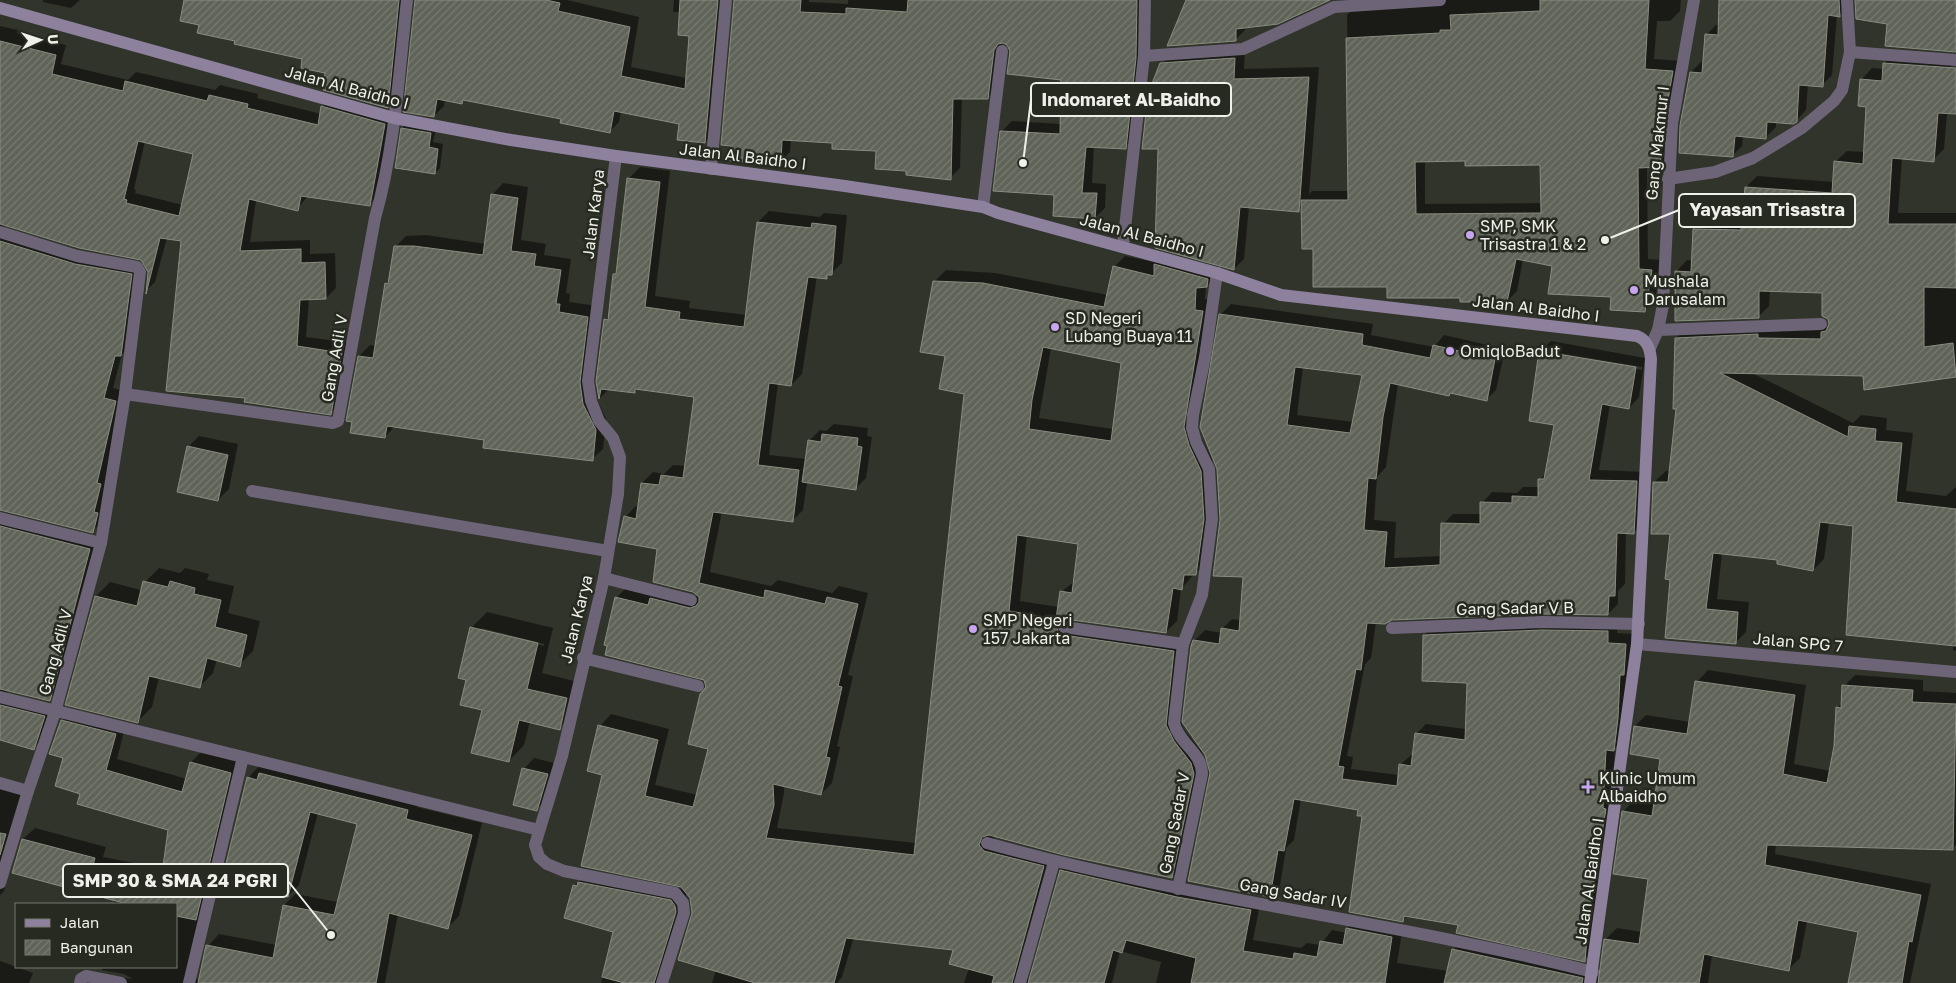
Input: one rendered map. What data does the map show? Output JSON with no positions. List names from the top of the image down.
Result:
{
  "streets": {
    "street": [
      "Jalan Al Baidho I",
      "Gang Makmur I",
      "Jalan Karya",
      "Gang Adil V",
      "Gang Sadar V B",
      "Jalan SPG 7",
      "Gang Sadar V",
      "Gang Sadar IV"
    ]
  },
  "crossings": [
    ["Jalan Al Baidho I", "Gang Makmur I"],
    ["Jalan Al Baidho I", "Jalan Karya"],
    ["Jalan Al Baidho I", "Gang Adil V"],
    ["Jalan Al Baidho I", "Gang Sadar V B"],
    ["Jalan Al Baidho I", "Jalan SPG 7"],
    ["Jalan Al Baidho I", "Gang Sadar V"],
    ["Jalan Al Baidho I", "Gang Sadar IV"],
    ["Gang Sadar V", "Gang Sadar IV"]
  ],
  "places": {
    "other": [
      "Indomaret Al-Baidho",
      "SMP, SMK Trisastra 1 & 2",
      "Yayasan Trisastra",
      "Mushala Darusalam",
      "SD Negeri Lubang Buaya 11",
      "OmiqloBadut",
      "SMP Negeri 157 Jakarta",
      "SMP 30 & SMA 24 PGRI"
    ],
    "health": ["Klinic Umum Albaidho"]
  },
  "legend": ["Jalan", "Bangunan"],
  "north": "right"
}
